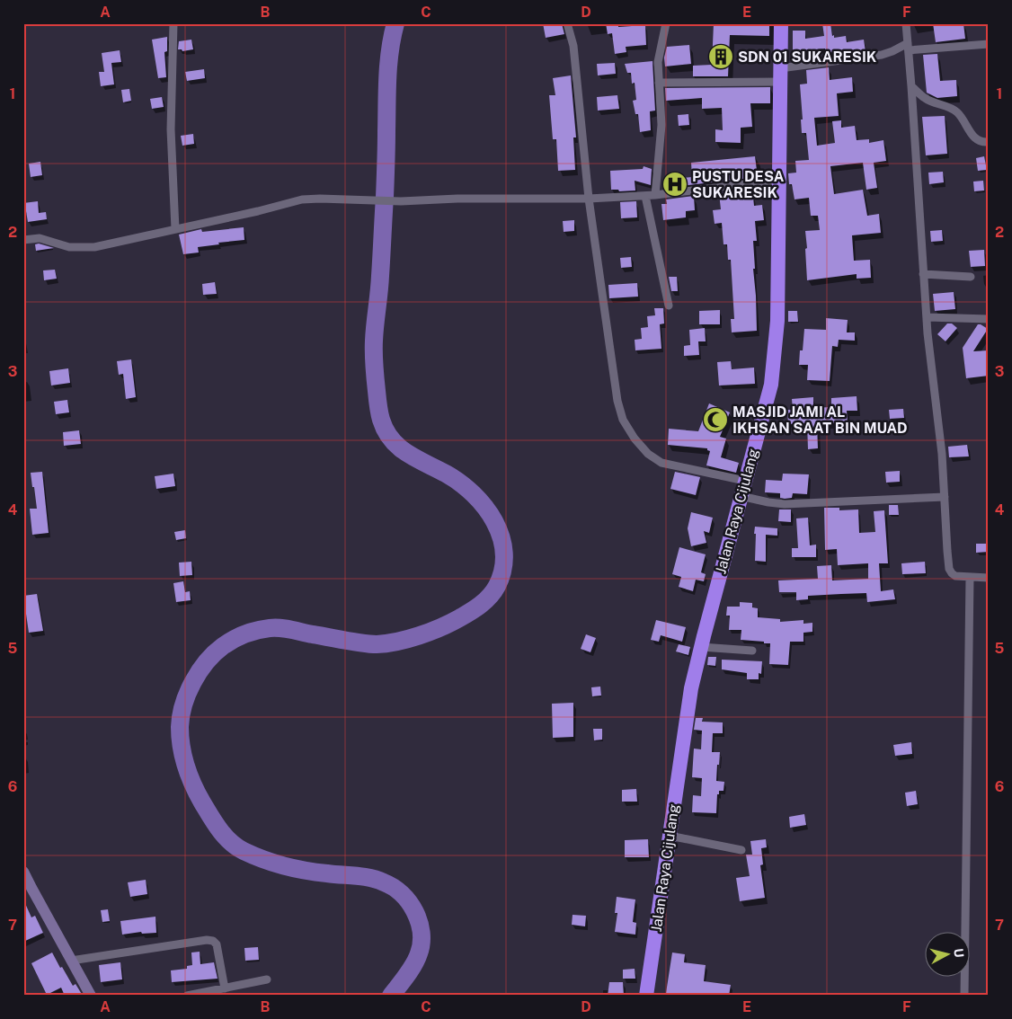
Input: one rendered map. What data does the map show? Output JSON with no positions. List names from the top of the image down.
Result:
{
  "streets": {
    "highway": ["Jalan Raya Cijulang"]
  },
  "places": {
    "building": ["SDN 01 SUKARESIK"],
    "hospital": ["PUSTU DESA SUKARESIK"],
    "mosque": ["MASJID JAMI AL IKHSAN SAAT BIN MUAD"]
  },
  "north": "right",
  "grid": {
    "columns": [
      "A",
      "B",
      "C",
      "D",
      "E",
      "F"
    ],
    "rows": [
      "1",
      "2",
      "3",
      "4",
      "5",
      "6",
      "7"
    ]
  }
}
